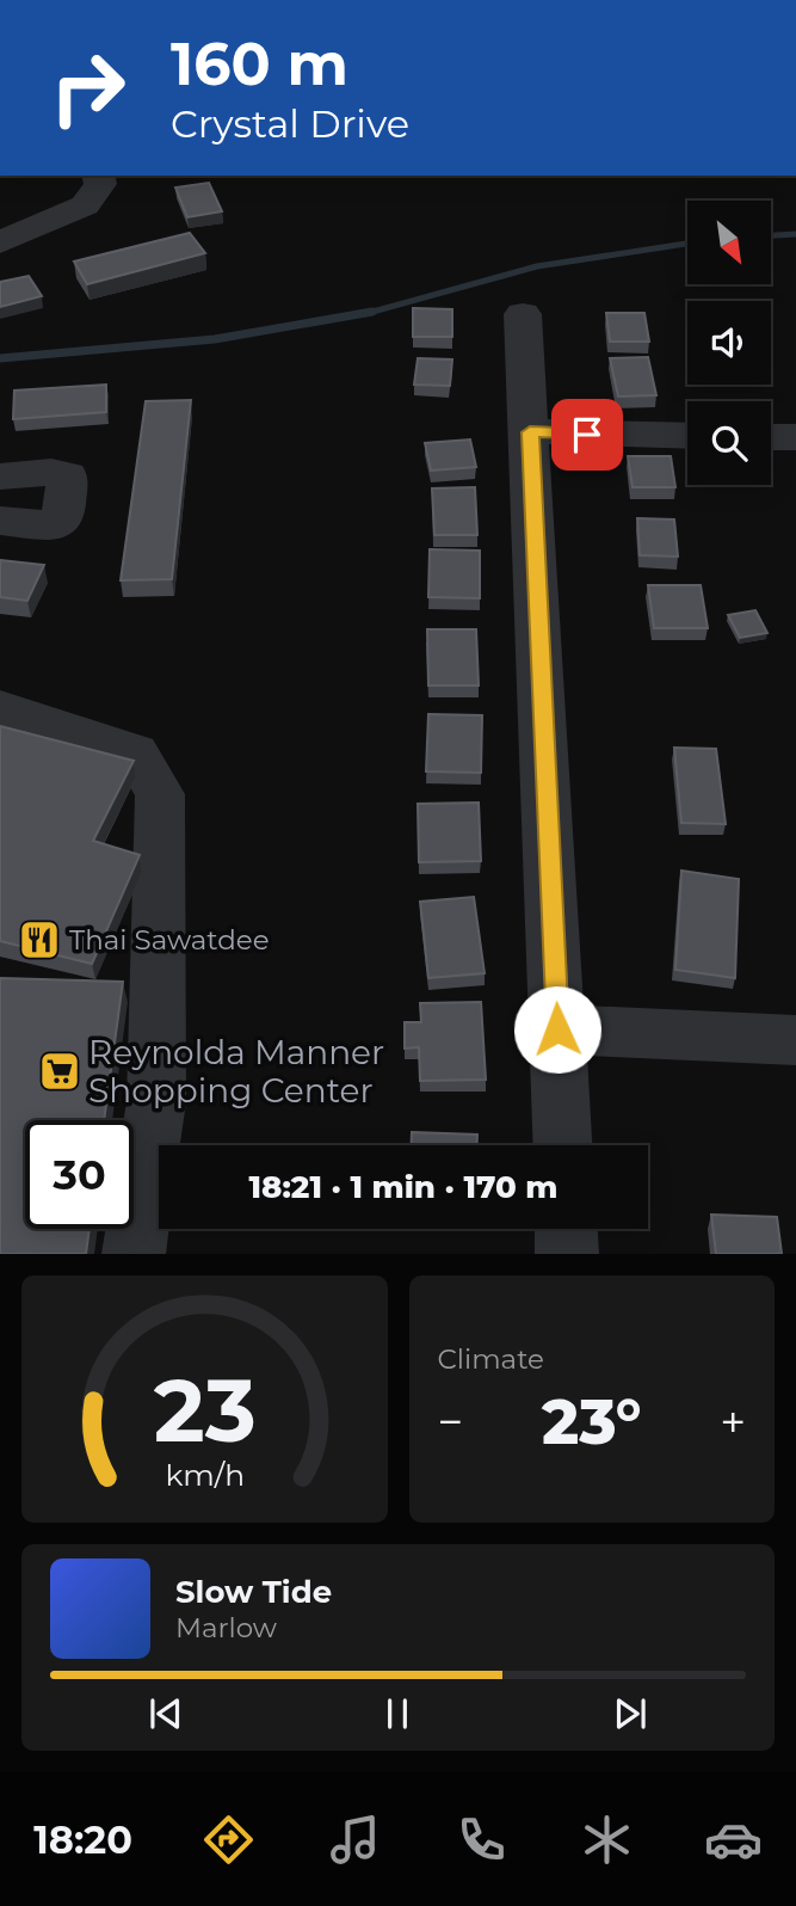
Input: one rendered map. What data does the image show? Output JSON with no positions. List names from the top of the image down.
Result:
{
  "places": {
    "restaurant": ["Thai Sawatdee"],
    "supermarket": ["Reynolda Manner Shopping Center"]
  },
  "north": "bottom right",
  "page": {
    "turn": ["160 m", "Crystal Drive"],
    "limit": "30",
    "trip": "18:21 · 1 min · 170 m",
    "tile": "Climate",
    "heat": ["−", "23°", "+"],
    "song": ["Slow Tide", "Marlow"],
    "tabs": "18:20",
    "gauge": ["23", "km/h"]
  }
}
